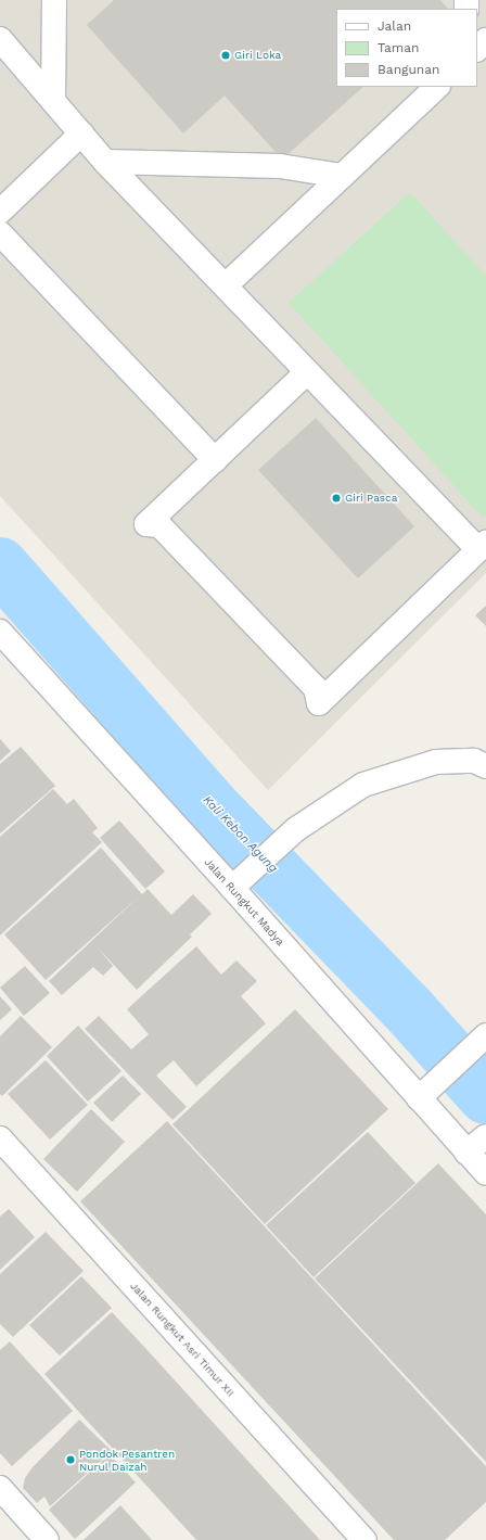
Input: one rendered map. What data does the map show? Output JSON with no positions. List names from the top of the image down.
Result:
{
  "streets": {
    "street": ["Jalan Rungkut Madya", "Jalan Rungkut Asri Timur XII"]
  },
  "water": ["Kali Kebon Agung"],
  "places": ["Giri Loka", "Giri Pasca", "Pondok Pesantren Nurul Daizah"],
  "legend": ["Jalan", "Taman", "Bangunan"]
}
